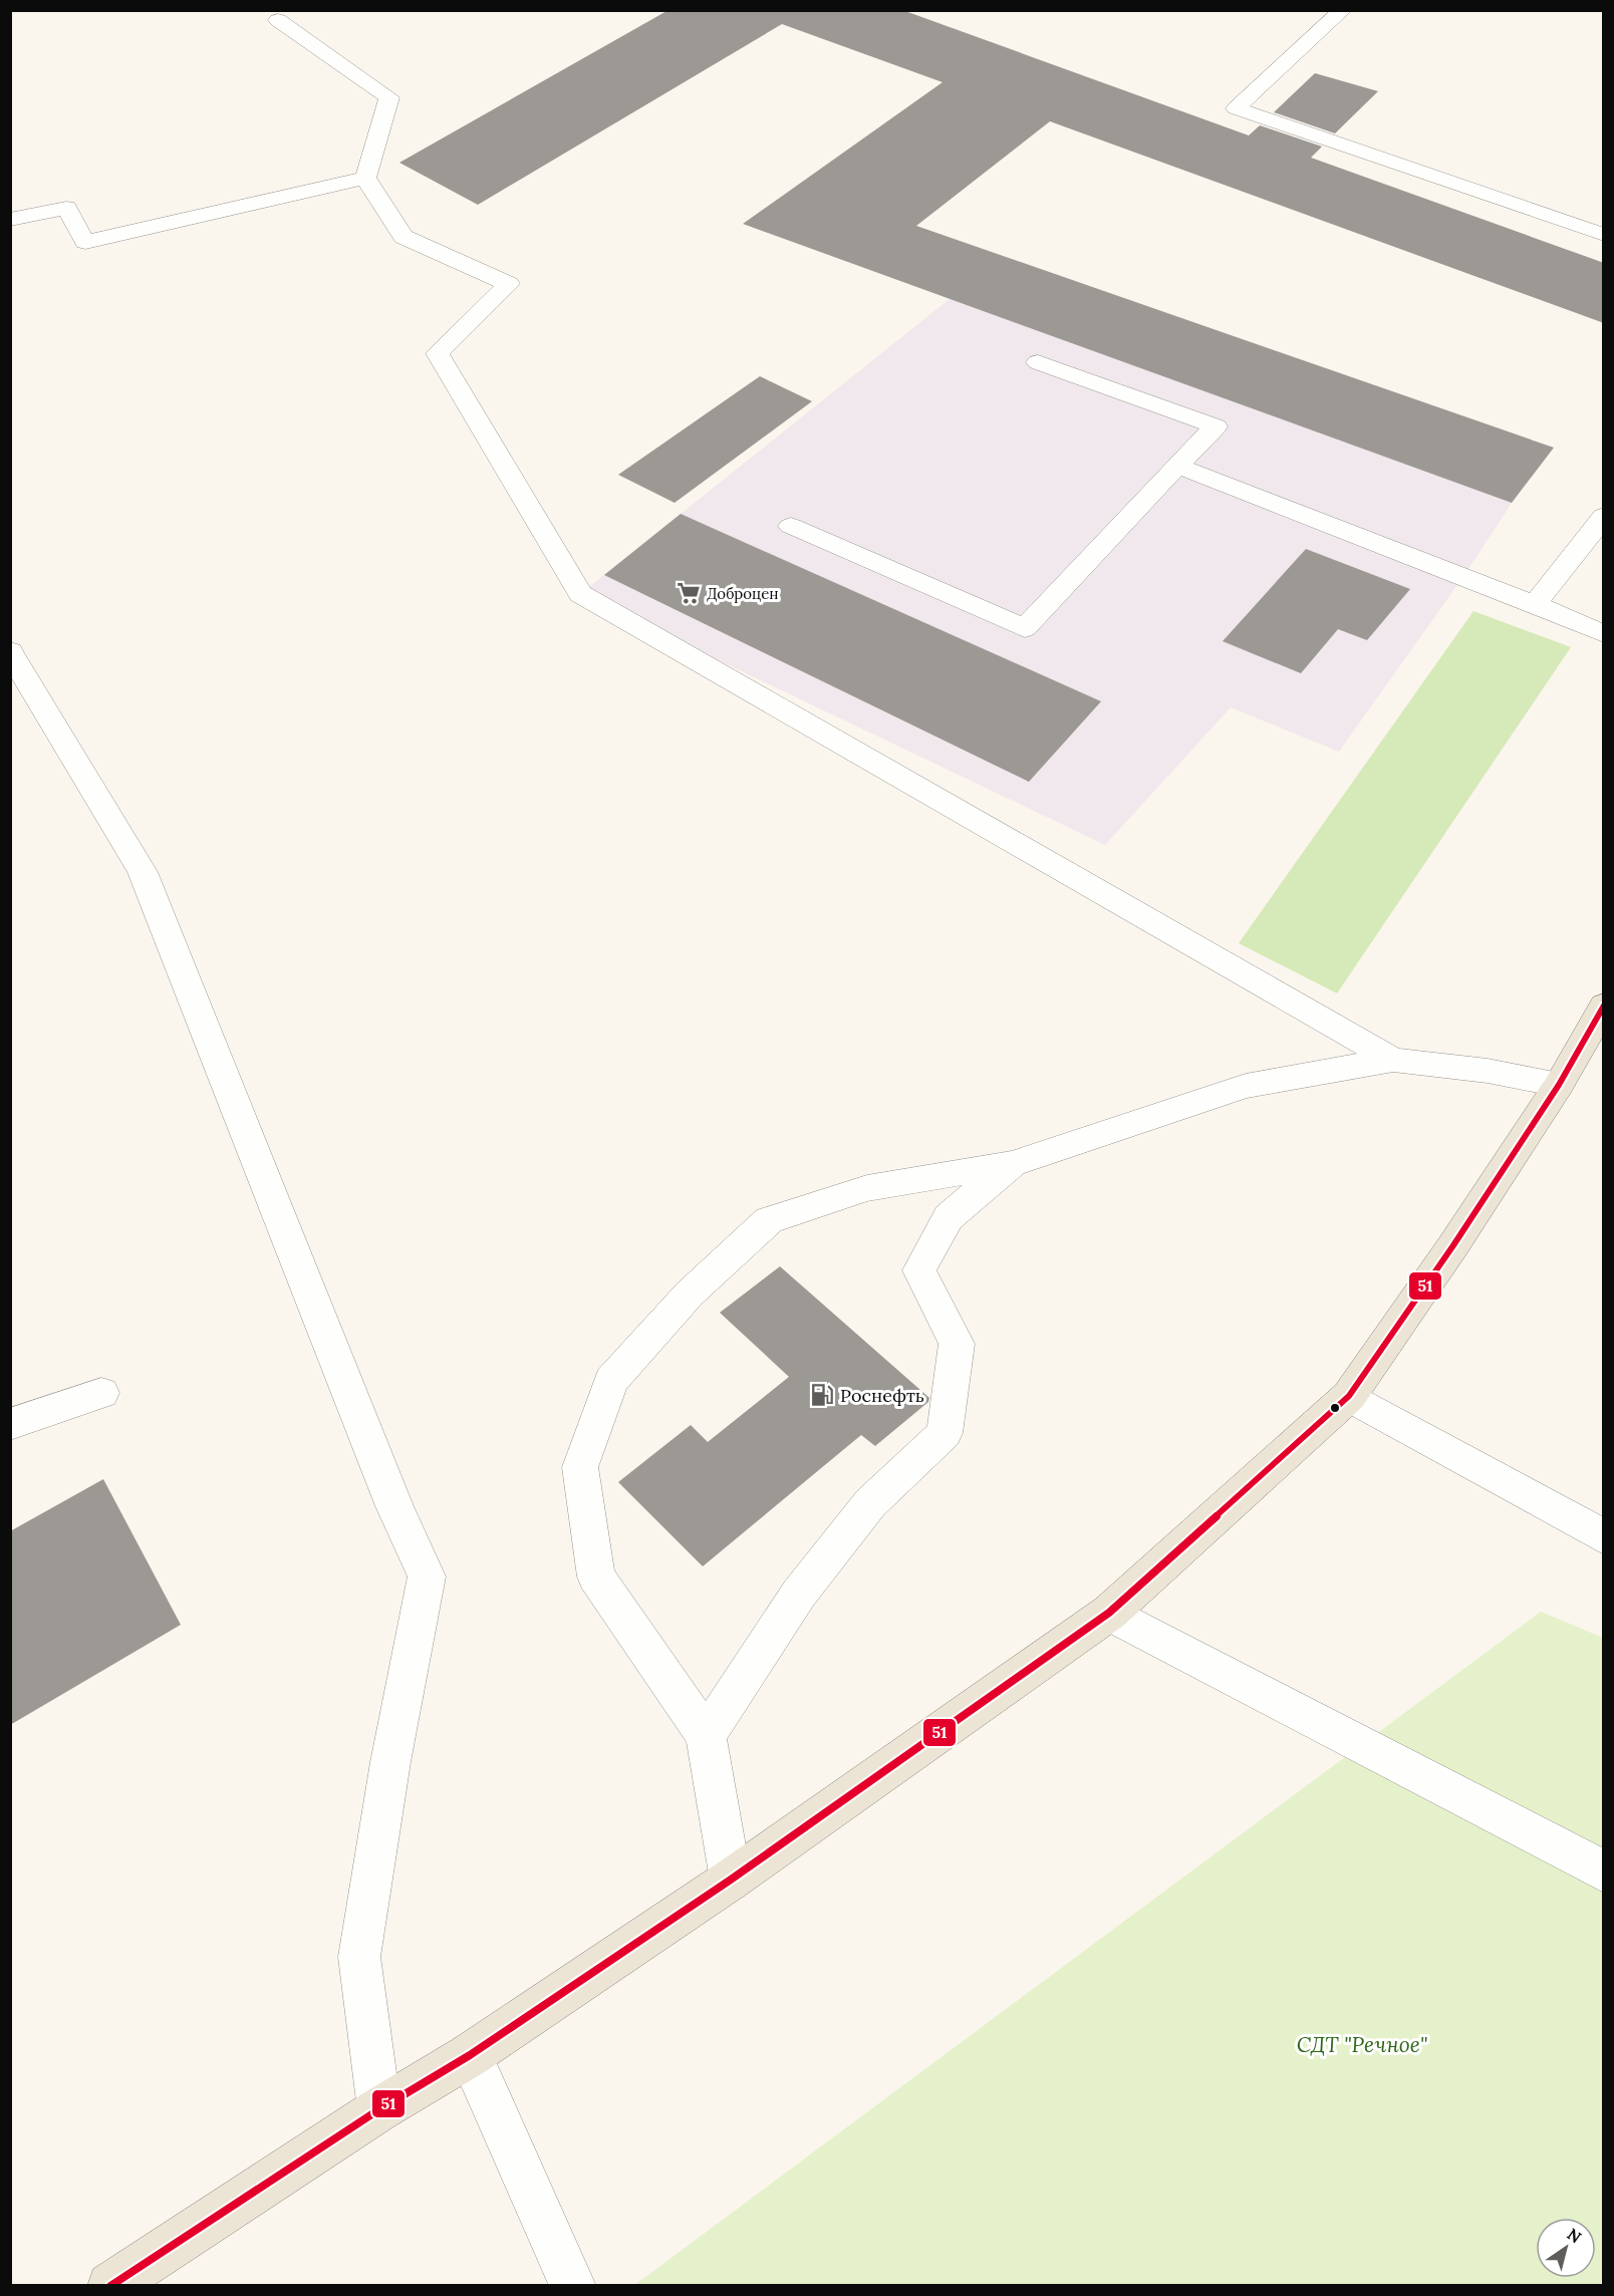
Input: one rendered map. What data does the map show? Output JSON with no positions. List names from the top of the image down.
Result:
{
  "parks": ["СДТ \"Речное\""],
  "places": {
    "supermarket": ["Доброцен"],
    "fuel station": ["Роснефть"]
  },
  "lines": ["transit line 51"],
  "north": "top right"
}
